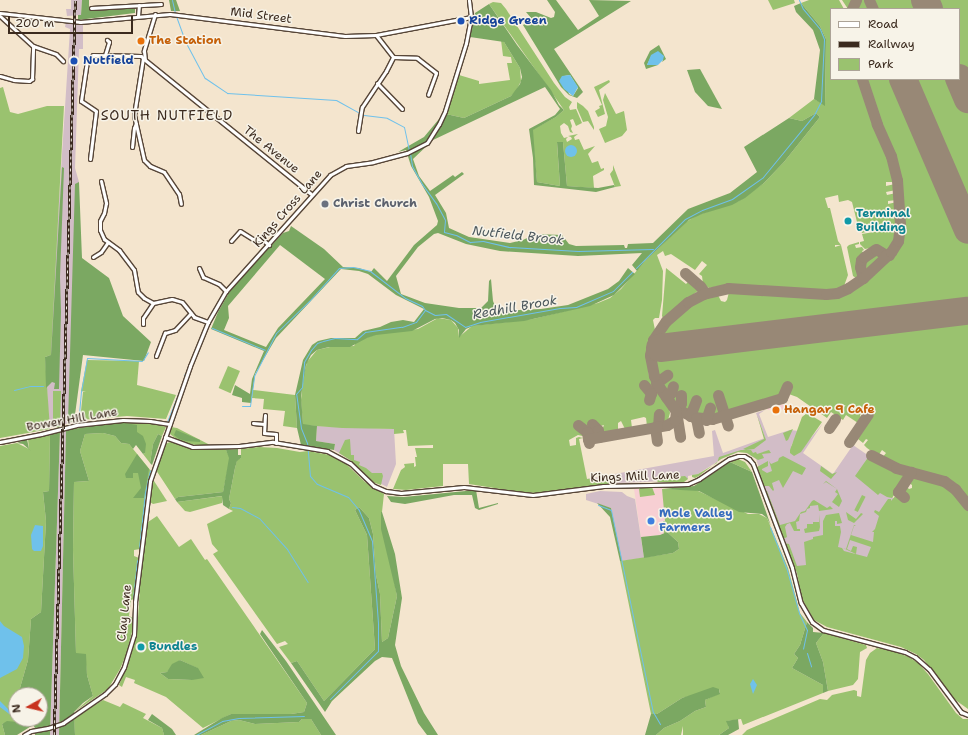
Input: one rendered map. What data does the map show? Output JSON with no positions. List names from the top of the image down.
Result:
{
  "streets": {
    "street": [
      "Mid Street",
      "The Avenue",
      "Kings Cross Lane",
      "Bower Hill Lane",
      "Kings Mill Lane",
      "Clay Lane"
    ]
  },
  "crossings": [
    ["Mid Street", "Kings Cross Lane"],
    ["The Avenue", "Kings Cross Lane"],
    ["Kings Cross Lane", "Bower Hill Lane"],
    ["Kings Cross Lane", "Kings Mill Lane"],
    ["Kings Cross Lane", "Clay Lane"],
    ["Kings Mill Lane", "Clay Lane"]
  ],
  "districts": ["SOUTH NUTFIELD"],
  "water": ["Nutfield Brook", "Redhill Brook"],
  "places": [
    "Ridge Green",
    "The Station",
    "Nutfield",
    "Christ Church",
    "Terminal Building",
    "Hangar 9 Cafe",
    "Mole Valley Farmers",
    "Bundles"
  ],
  "legend": ["Road", "Railway", "Park"],
  "scale_bar": "200 m",
  "north": "left"
}
